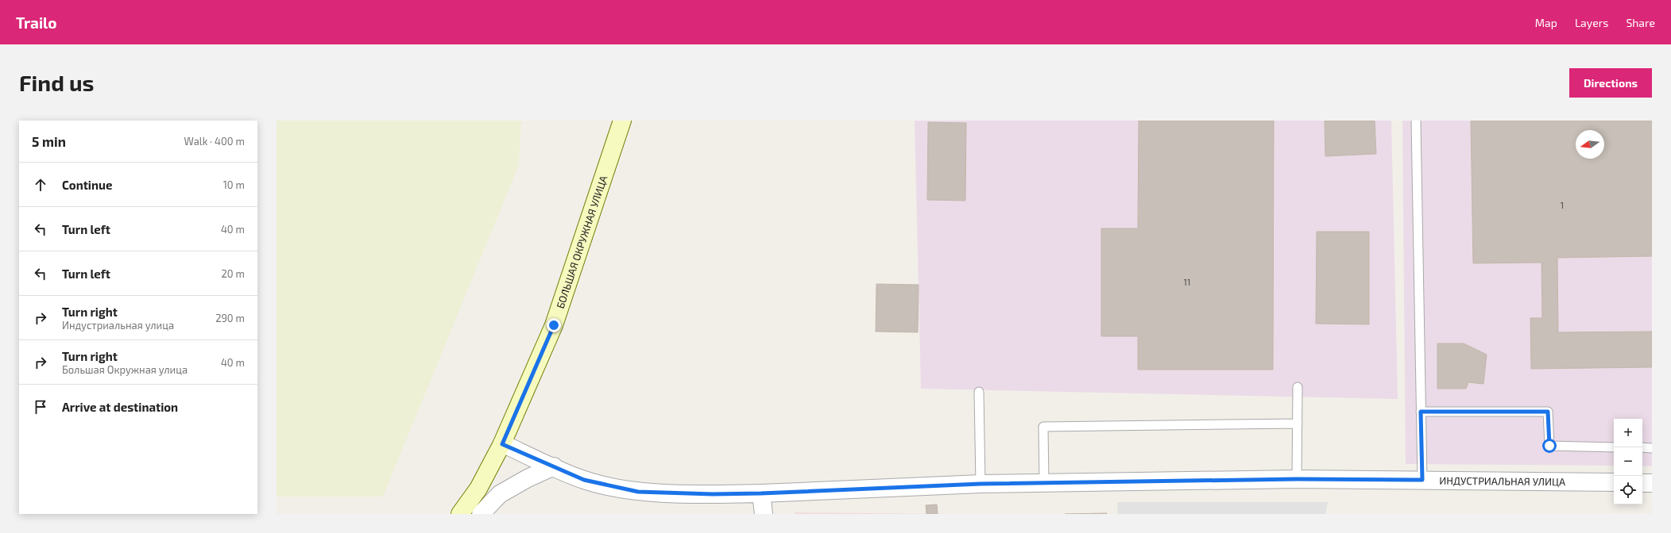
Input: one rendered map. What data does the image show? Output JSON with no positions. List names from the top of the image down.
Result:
{
  "streets": {
    "main road": ["БОЛЬШАЯ ОКРУЖНАЯ УЛИЦА"],
    "street": ["ИНДУСТРИАЛЬНАЯ УЛИЦА"]
  },
  "crossings": [
    ["БОЛЬШАЯ ОКРУЖНАЯ УЛИЦА", "ИНДУСТРИАЛЬНАЯ УЛИЦА"]
  ],
  "house_numbers": ["1", "11"],
  "north": "left",
  "page": {
    "header": "Trailo",
    "nav": ["Map", "Layers", "Share"],
    "buttons": "Directions",
    "title": "Find us",
    "heading": ["5 min", "Walk · 400 m"],
    "list": [
      ["Continue", "10 m"],
      ["Turn left", "40 m"],
      ["Turn left", "20 m"],
      ["Turn right", "Индустриальная улица", "290 m"],
      ["Turn right", "Большая Окружная улица", "40 m"],
      "Arrive at destination"
    ],
    "map_buttons": ["+", "−"]
  }
}
